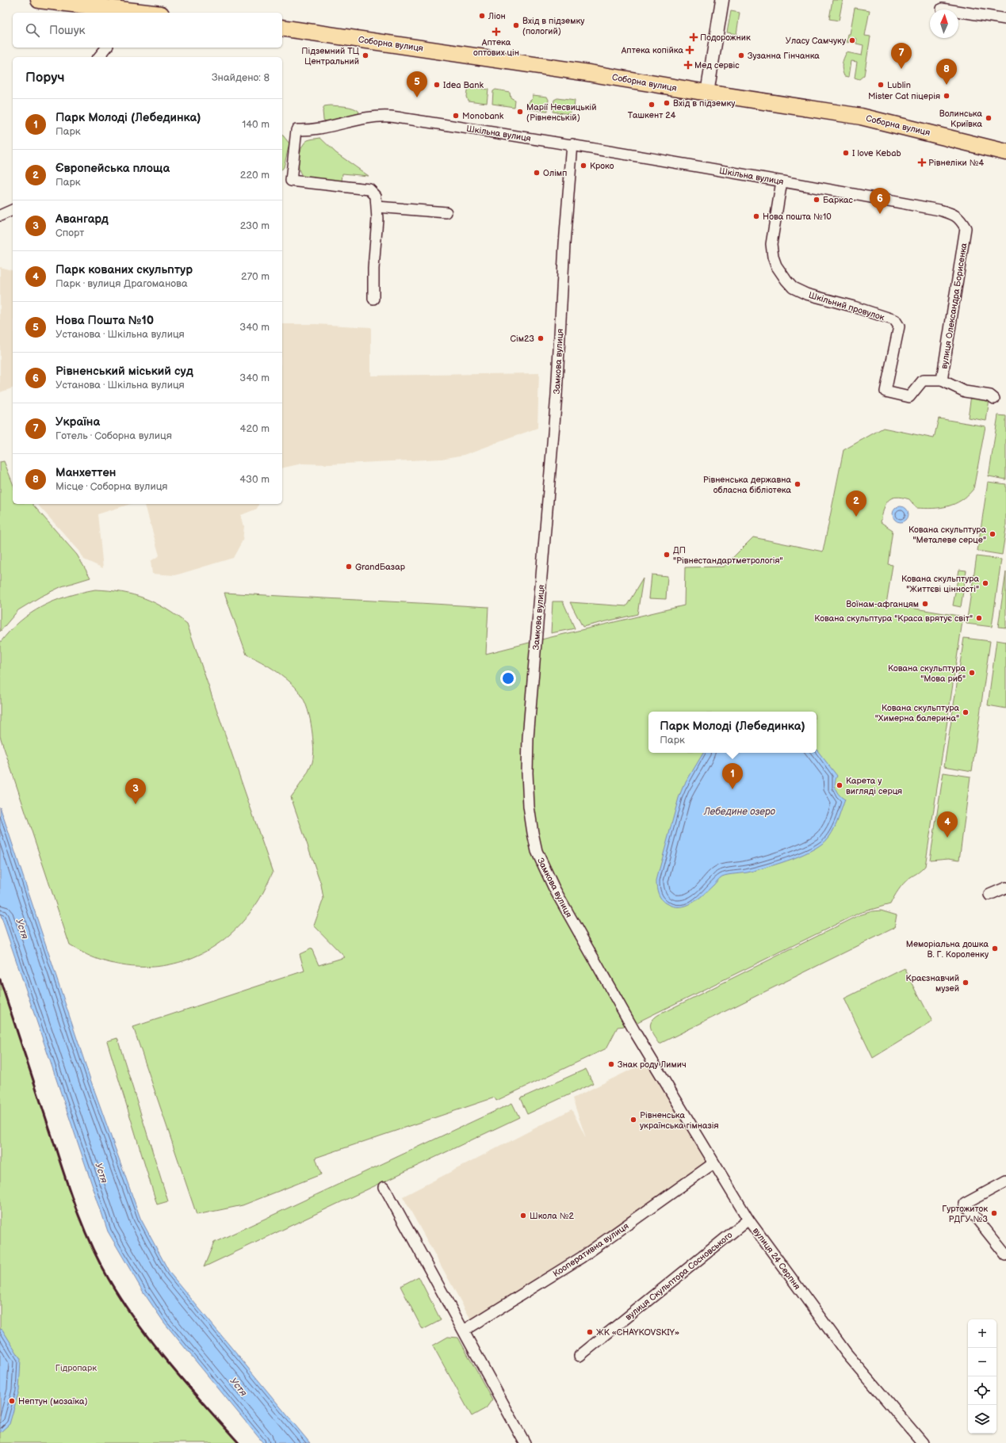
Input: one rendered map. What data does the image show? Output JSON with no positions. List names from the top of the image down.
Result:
{
  "streets": {
    "main road": ["Соборна вулиця"],
    "street": [
      "Шкільна вулиця",
      "Шкільний провулок",
      "вулиця Олександра Борисенка",
      "Замкова вулиця",
      "Кооперативна вулиця",
      "вулиця 24 Серпня",
      "вулиця Скульптора Сосновського"
    ]
  },
  "crossings": [
    ["Шкільна вулиця", "Шкільний провулок"],
    ["Шкільна вулиця", "вулиця Олександра Борисенка"],
    ["Шкільна вулиця", "Замкова вулиця"],
    ["Шкільний провулок", "вулиця Олександра Борисенка"],
    ["Замкова вулиця", "вулиця 24 Серпня"],
    ["Кооперативна вулиця", "вулиця 24 Серпня"],
    ["вулиця 24 Серпня", "вулиця Скульптора Сосновського"]
  ],
  "water": ["Лебедине озеро", "Устя"],
  "parks": ["Гідропарк"],
  "places": {
    "other": [
      "Ліон",
      "Вхід в підземку (пологий)",
      "Уласу Самчуку",
      "Підземний ТЦ Центральний",
      "Зузанна Гінчанка",
      "Idea Bank",
      "Lublin",
      "Mister Cat піцерія",
      "Вхід в підземку",
      "Ташкент 24",
      "Марії Несвицькій (Рівненській)",
      "Monobank",
      "Волинська Криївка",
      "I love Kebab",
      "Кроко",
      "Олімп",
      "Баркас",
      "Нова пошта №10",
      "Сім23",
      "Рівненська державна обласна бібліотека",
      "Кована скульптура \"Металеве серце\"",
      "ДП \"Рівнестандартметрологія\"",
      "GrandБазар",
      "Кована скульптура \"Життєві цінності\"",
      "Воїнам-афганцям",
      "Кована скульптура \"Краса врятує світ\"",
      "Кована скульптура \"Мова риб\"",
      "Кована скульптура \"Химерна балерина\"",
      "Карета у вигляді серця",
      "Меморіальна дошка В. Г. Короленку",
      "Краєзнавчий музей",
      "Знак роду Лимич",
      "Рівненська українська гімназія",
      "Гуртожиток РДГУ №3",
      "Школа №2",
      "ЖК «CHAYKOVSKIY»",
      "Нептун (мозаїка)"
    ],
    "health": [
      "Аптека оптових цін",
      "Подорожник",
      "Аптека копійка",
      "Мед сервіс",
      "Рівнеліки №4"
    ]
  },
  "north": "top",
  "page": {
    "search": "Пошук",
    "pins": [
      "7",
      "8",
      "5",
      "6",
      "2",
      "1",
      "3",
      "4"
    ],
    "heading": ["Поруч", "Знайдено: 8"],
    "list": [
      {
        "mark": "1",
        "name": "Парк Молоді (Лебединка)",
        "note": "Парк",
        "value": "140 m"
      },
      {
        "mark": "2",
        "name": "Європейська площа",
        "note": "Парк",
        "value": "220 m"
      },
      {
        "mark": "3",
        "name": "Авангард",
        "note": "Спорт",
        "value": "230 m"
      },
      {
        "mark": "4",
        "name": "Парк кованих скульптур",
        "note": "Парк · вулиця Драгоманова",
        "value": "270 m"
      },
      {
        "mark": "5",
        "name": "Нова Пошта №10",
        "note": "Установа · Шкільна вулиця",
        "value": "340 m"
      },
      {
        "mark": "6",
        "name": "Рівненський міський суд",
        "note": "Установа · Шкільна вулиця",
        "value": "340 m"
      },
      {
        "mark": "7",
        "name": "Україна",
        "note": "Готель · Соборна вулиця",
        "value": "420 m"
      },
      {
        "mark": "8",
        "name": "Манхеттен",
        "note": "Місце · Соборна вулиця",
        "value": "430 m"
      }
    ],
    "popup": ["Парк Молоді (Лебединка)", "Парк"],
    "map_buttons": ["+", "−"]
  }
}
